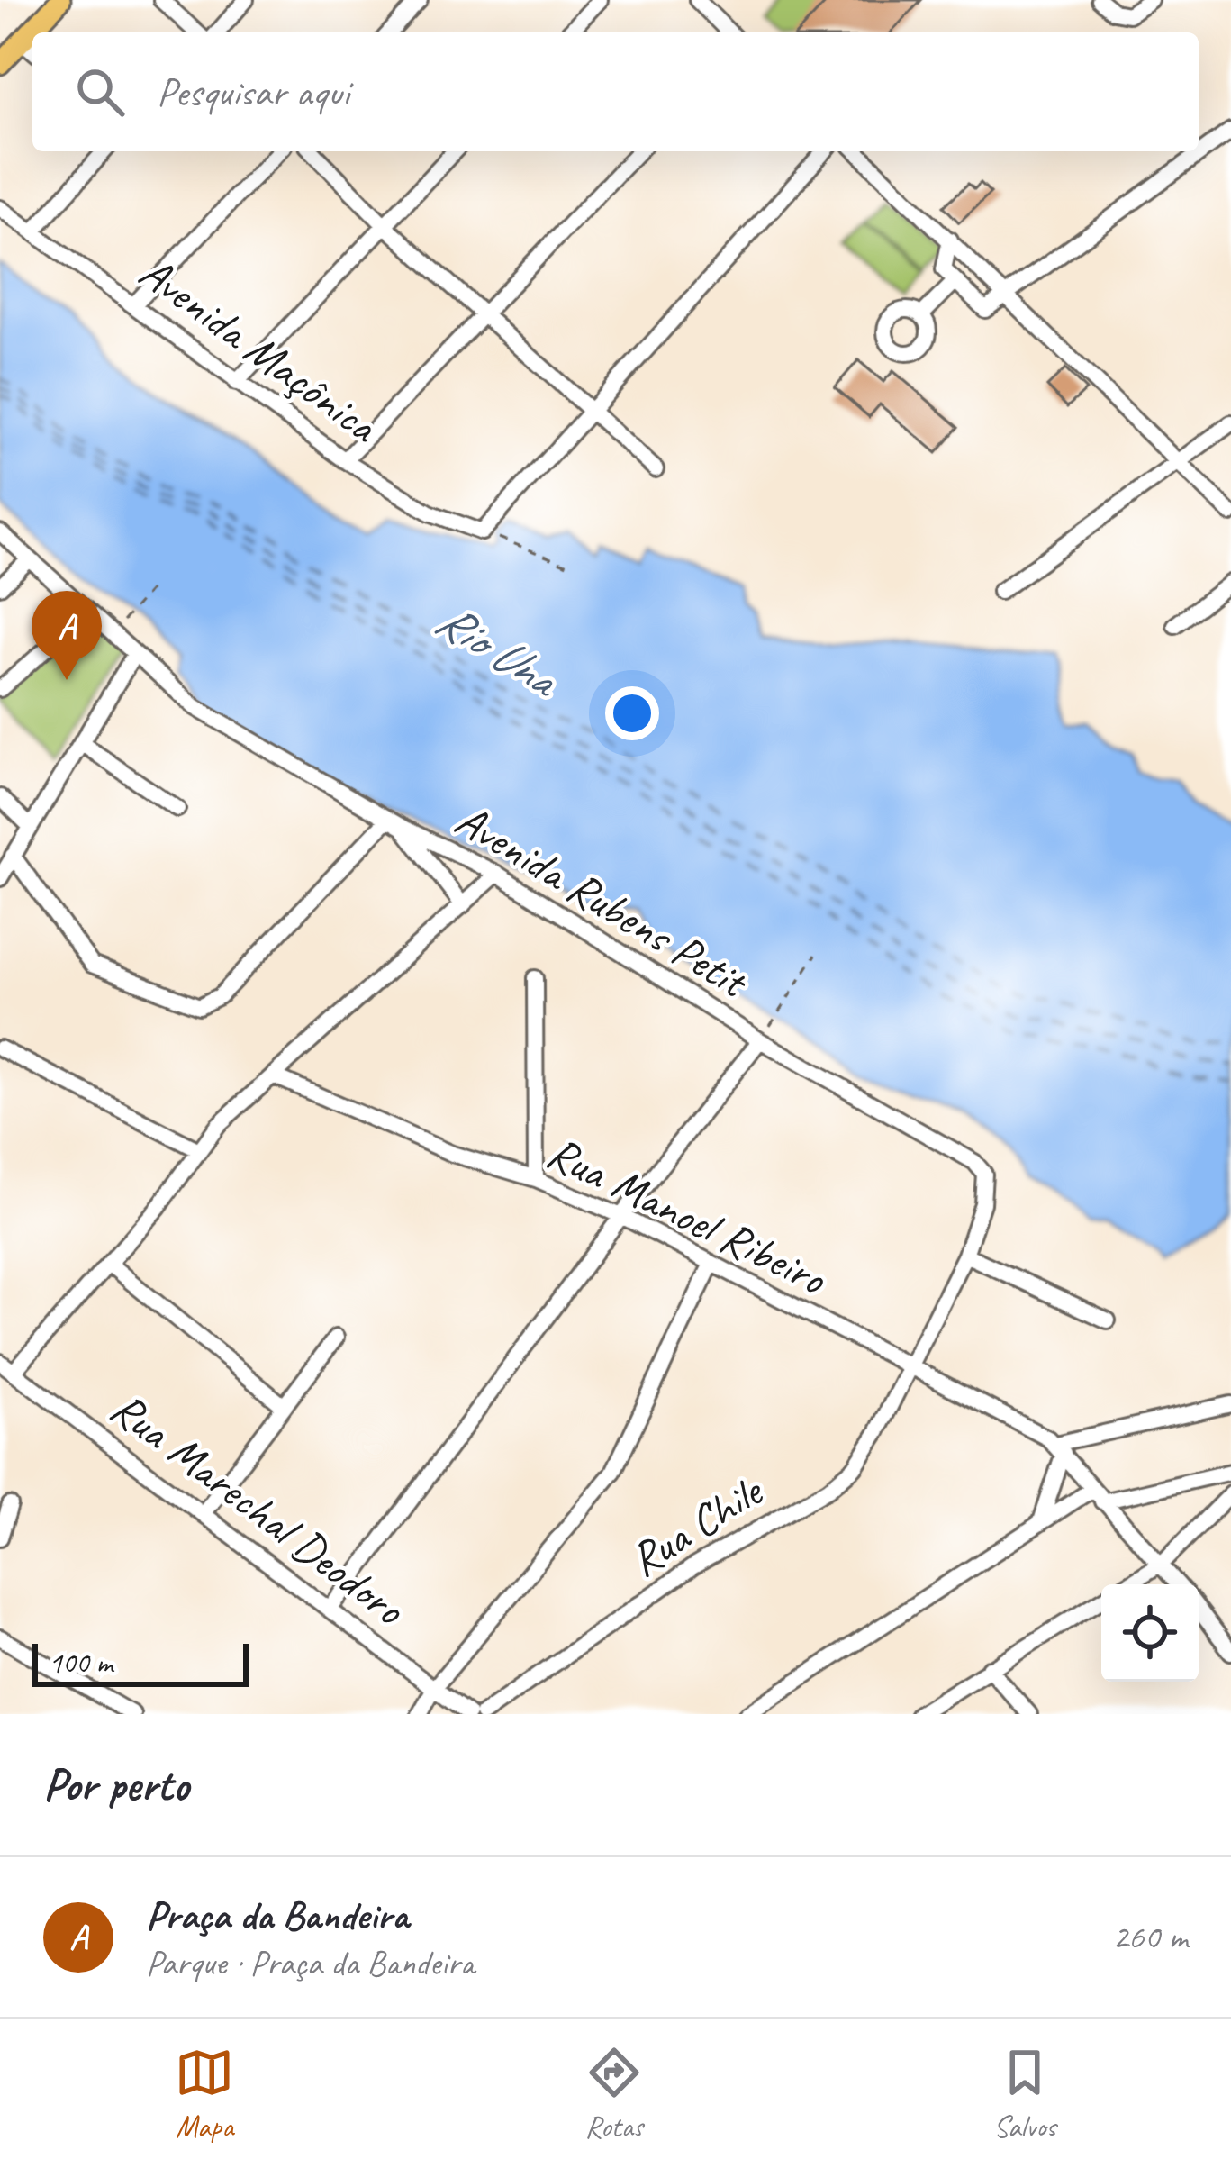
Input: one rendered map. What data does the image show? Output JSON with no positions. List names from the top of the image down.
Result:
{
  "streets": {
    "street": [
      "Avenida Maçônica",
      "Avenida Rubens Petit",
      "Rua Manoel Ribeiro",
      "Rua Marechal Deodoro",
      "Rua Chile"
    ]
  },
  "crossings": [
    ["Avenida Rubens Petit", "Rua Chile"],
    ["Rua Manoel Ribeiro", "Rua Chile"]
  ],
  "water": ["Rio Una"],
  "scale_bar": "100 m",
  "page": {
    "search": "Pesquisar aqui",
    "pins": "A",
    "scale": "100 m",
    "heading": "Por perto",
    "list": [
      {
        "mark": "A",
        "name": "Praça da Bandeira",
        "note": "Parque · Praça da Bandeira",
        "value": "260 m"
      }
    ],
    "nav": ["Mapa", "Rotas", "Salvos"]
  }
}
